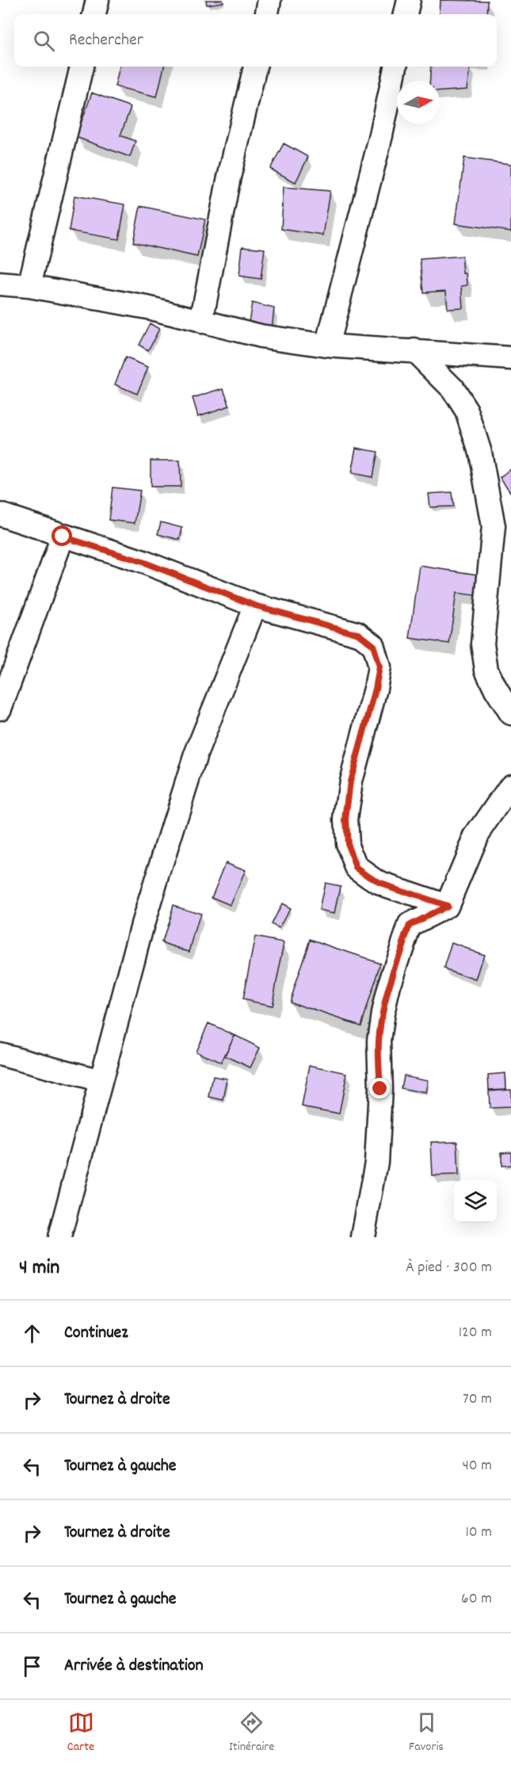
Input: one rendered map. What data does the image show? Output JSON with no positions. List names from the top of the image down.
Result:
{
  "north": "right",
  "page": {
    "search": "Rechercher",
    "heading": ["4 min", "À pied · 300 m"],
    "list": [
      ["Continuez", "120 m"],
      ["Tournez à droite", "70 m"],
      ["Tournez à gauche", "40 m"],
      ["Tournez à droite", "10 m"],
      ["Tournez à gauche", "60 m"],
      "Arrivée à destination"
    ],
    "nav": ["Carte", "Itinéraire", "Favoris"]
  }
}
